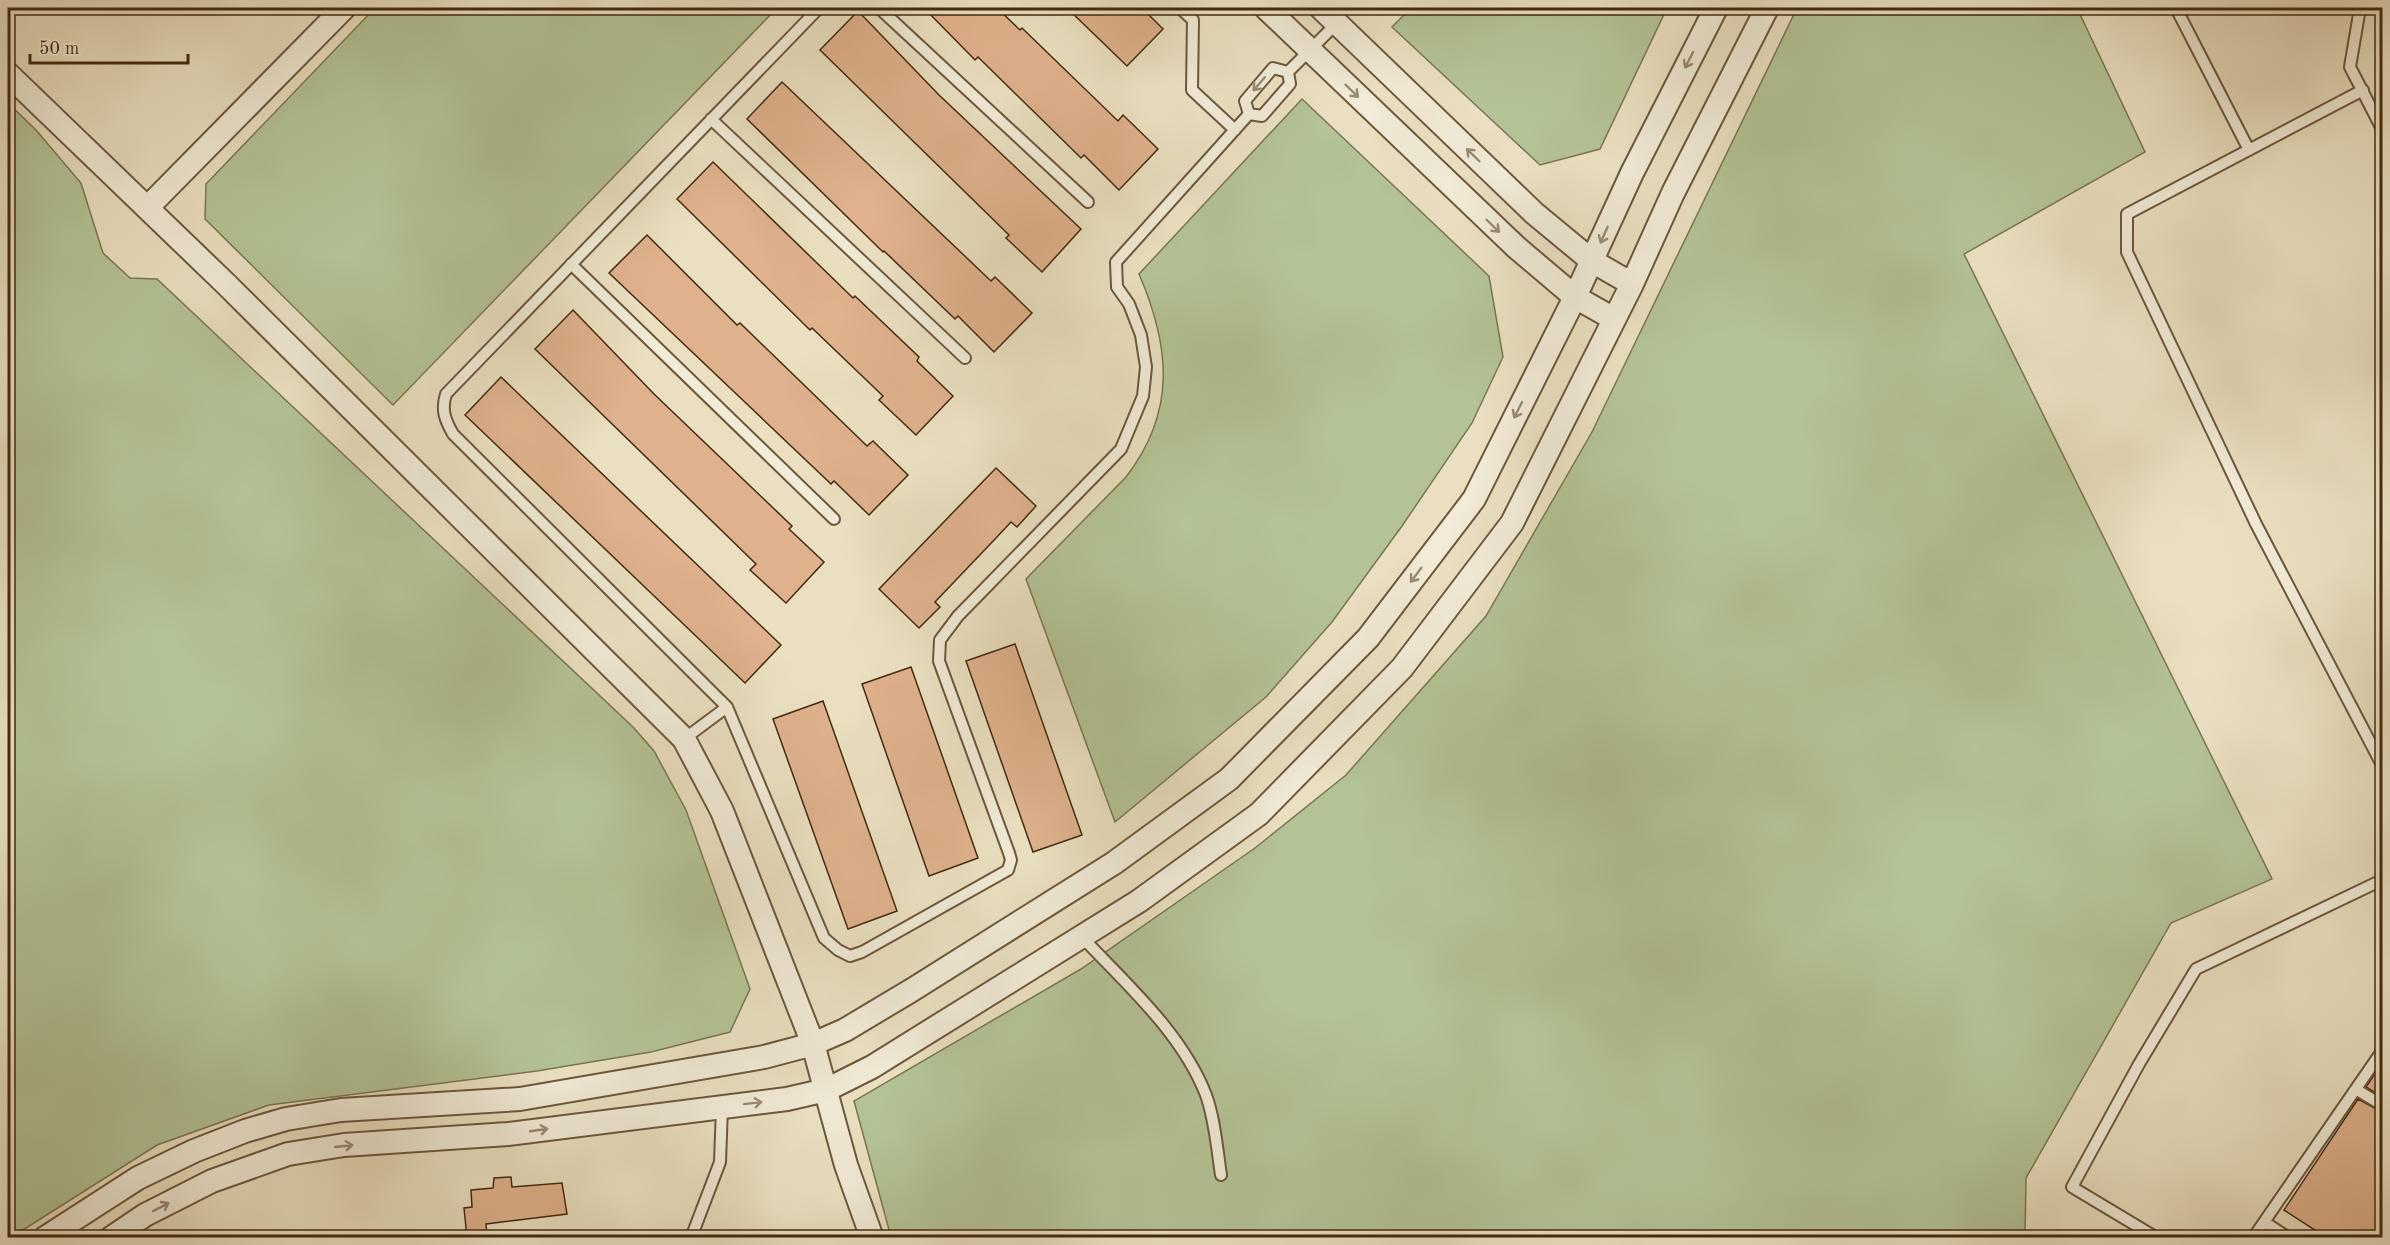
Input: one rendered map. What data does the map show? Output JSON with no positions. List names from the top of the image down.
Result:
{
  "scale_bar": "50 m"
}
